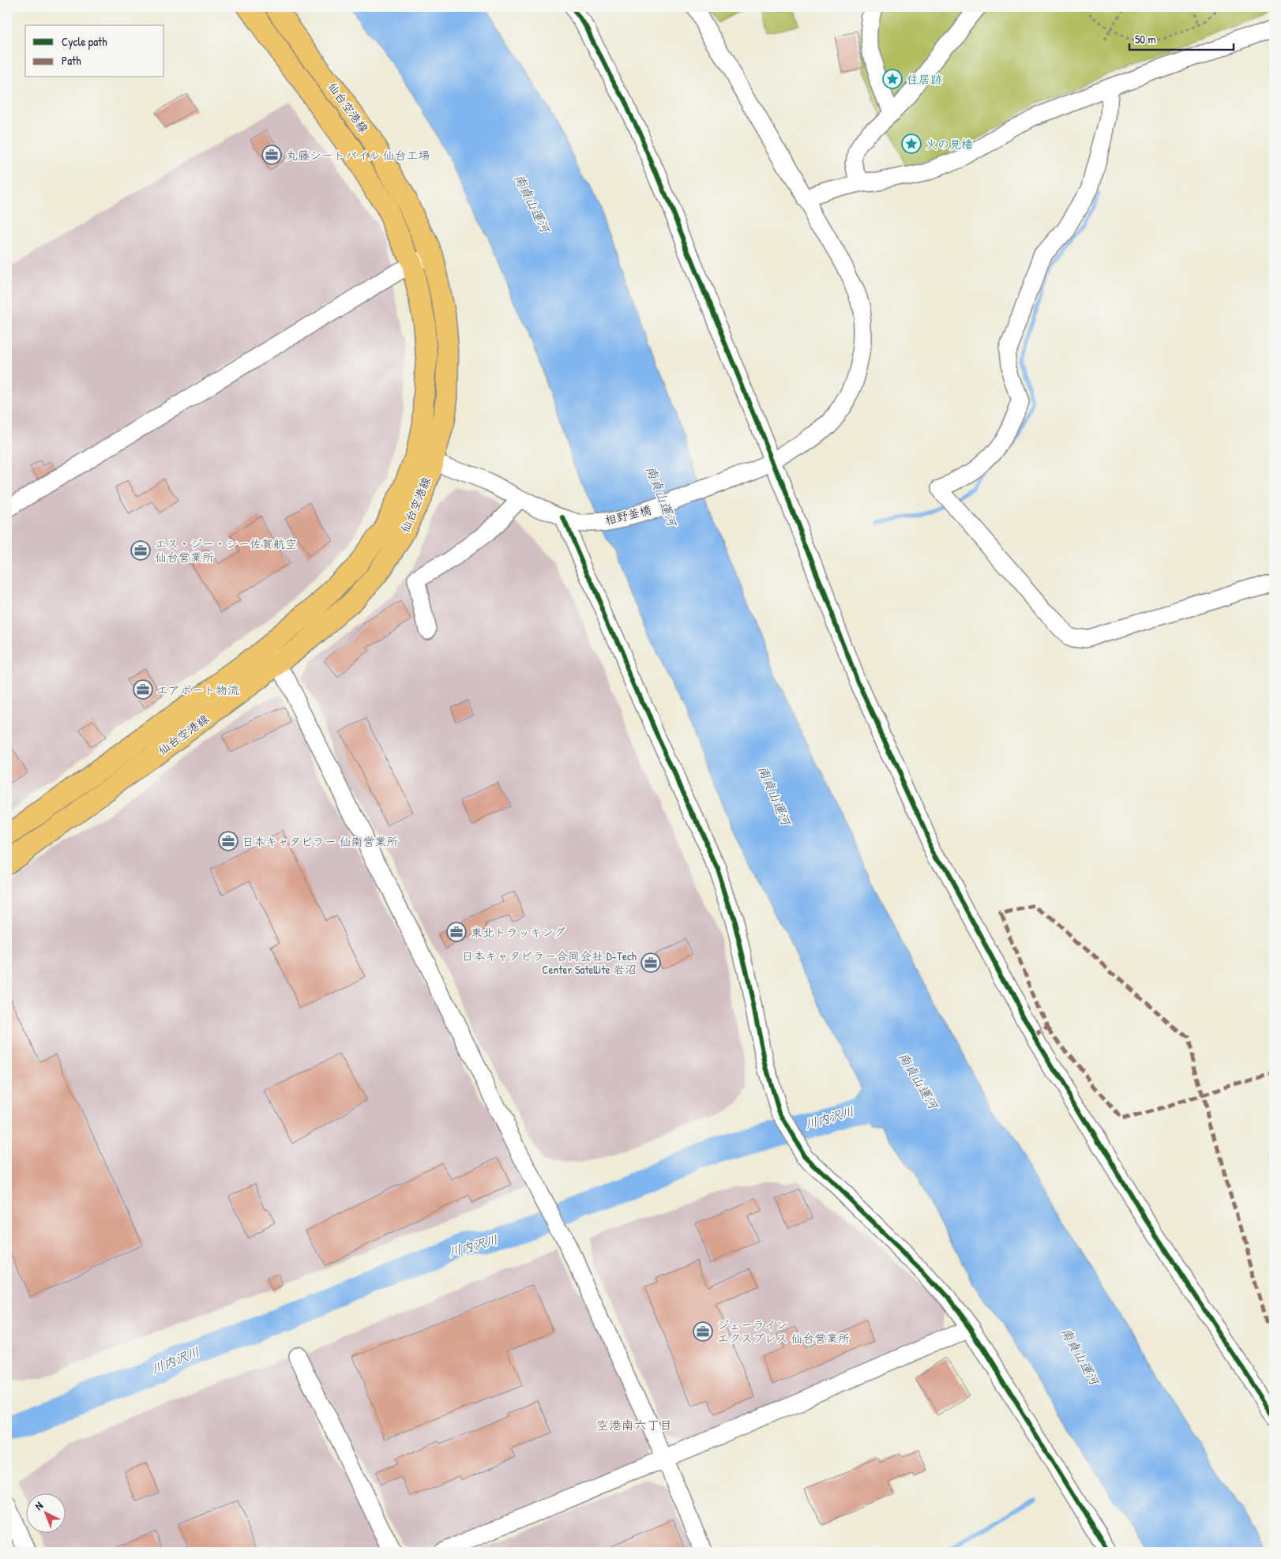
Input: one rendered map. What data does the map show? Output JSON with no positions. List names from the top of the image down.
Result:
{
  "streets": {
    "main road": ["仙台空港線"],
    "street": ["相野釜橋"]
  },
  "crossings": [
    ["仙台空港線", "相野釜橋"]
  ],
  "districts": ["空港南六丁目"],
  "water": ["南貞山運河", "川内沢川"],
  "places": {
    "place": ["住居跡", "火の見櫓"],
    "office": [
      "丸藤シートパイル 仙台工場",
      "エス・ジー・シー佐賀航空 仙台営業所",
      "エアポート物流",
      "日本キャタピラー 仙南営業所",
      "東北トラッキング",
      "日本キャタピラー合同会社 D-Tech Center Satellite 岩沼",
      "ジェーライン エクスプレス 仙台営業所"
    ]
  },
  "legend": ["Cycle path", "Path"],
  "scale_bar": "50 m",
  "north": "top left"
}
